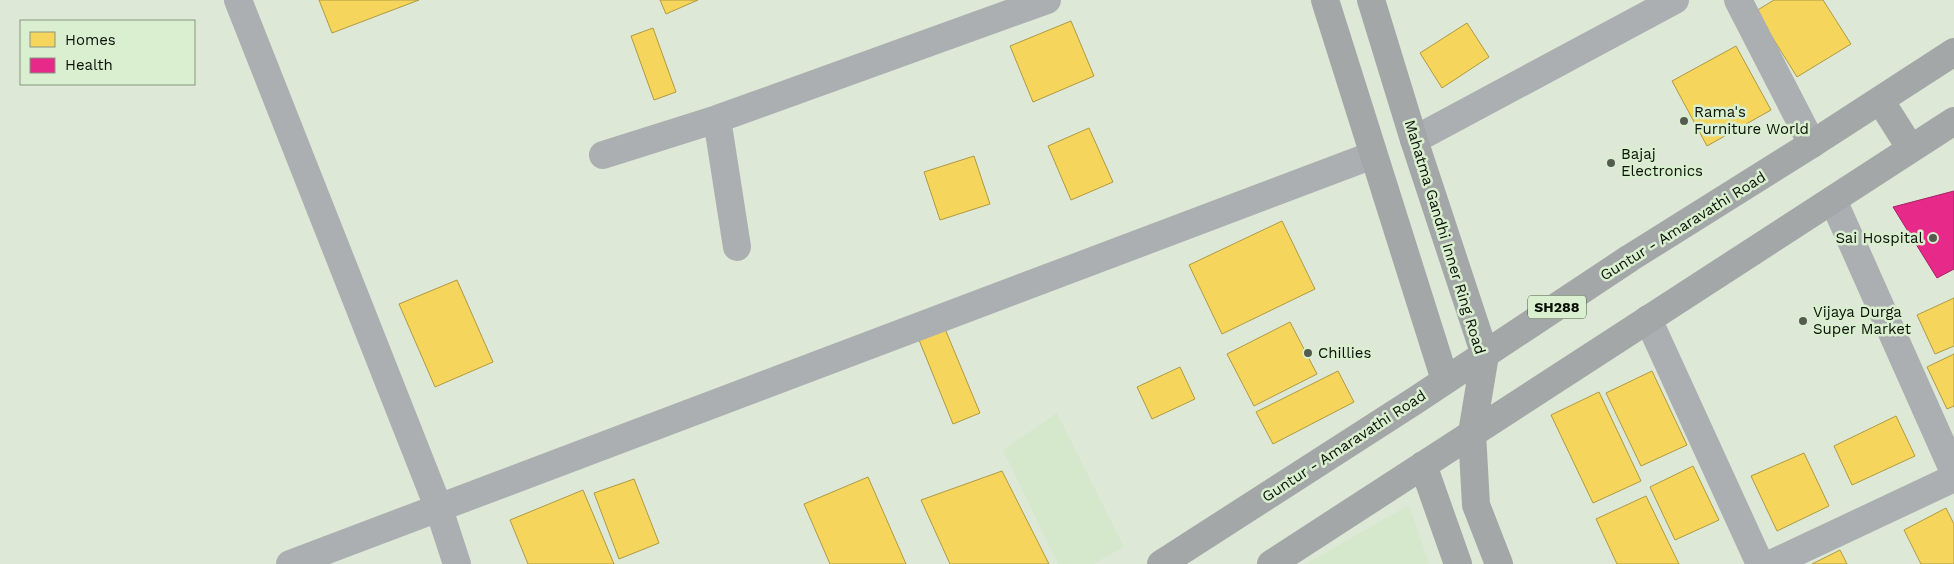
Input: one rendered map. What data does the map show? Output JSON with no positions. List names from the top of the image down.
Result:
{
  "streets": {
    "main road": ["Guntur - Amaravathi Road", "Mahatma Gandhi Inner Ring Road", "SH288"]
  },
  "crossings": [
    ["Guntur - Amaravathi Road", "Mahatma Gandhi Inner Ring Road"]
  ],
  "places": [
    "Rama's Furniture World",
    "Bajaj Electronics",
    "Sai Hospital",
    "Vijaya Durga Super Market",
    "Chillies"
  ],
  "legend": ["Homes", "Health"]
}
